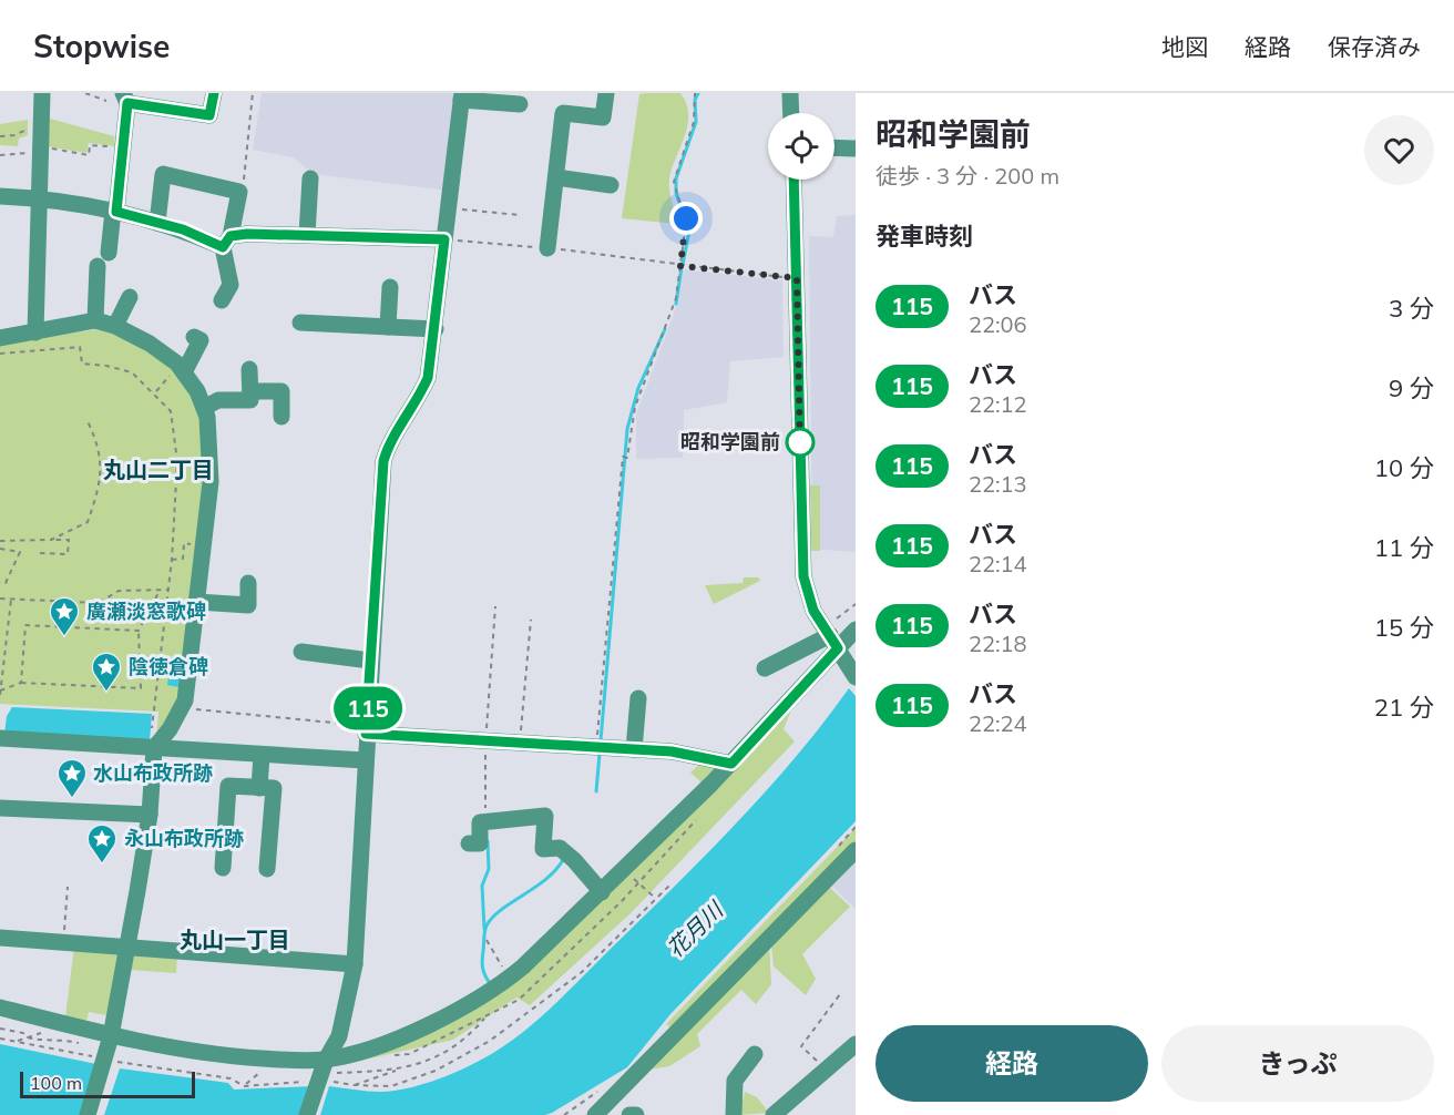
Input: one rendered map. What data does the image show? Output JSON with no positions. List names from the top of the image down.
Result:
{
  "districts": ["丸山二丁目", "丸山一丁目"],
  "water": ["花月川"],
  "places": {
    "other": ["昭和学園前"],
    "place": [
      "廣瀬淡窓歌碑",
      "陰徳倉碑",
      "水山布政所跡",
      "永山布政所跡"
    ]
  },
  "lines": ["bus line 115"],
  "scale_bar": "100 m",
  "page": {
    "header": "Stopwise",
    "nav": ["地図", "経路", "保存済み"],
    "on_map": "115",
    "heading": [
      ["昭和学園前", "徒歩 · 3 分 · 200 m"],
      "発車時刻"
    ],
    "list": [
      {
        "mark": "115",
        "name": "バス",
        "note": "22:06",
        "value": "3 分"
      },
      {
        "mark": "115",
        "name": "バス",
        "note": "22:12",
        "value": "9 分"
      },
      {
        "mark": "115",
        "name": "バス",
        "note": "22:13",
        "value": "10 分"
      },
      {
        "mark": "115",
        "name": "バス",
        "note": "22:14",
        "value": "11 分"
      },
      {
        "mark": "115",
        "name": "バス",
        "note": "22:18",
        "value": "15 分"
      },
      {
        "mark": "115",
        "name": "バス",
        "note": "22:24",
        "value": "21 分"
      }
    ],
    "buttons": ["経路", "きっぷ"],
    "scale": "100 m"
  }
}
